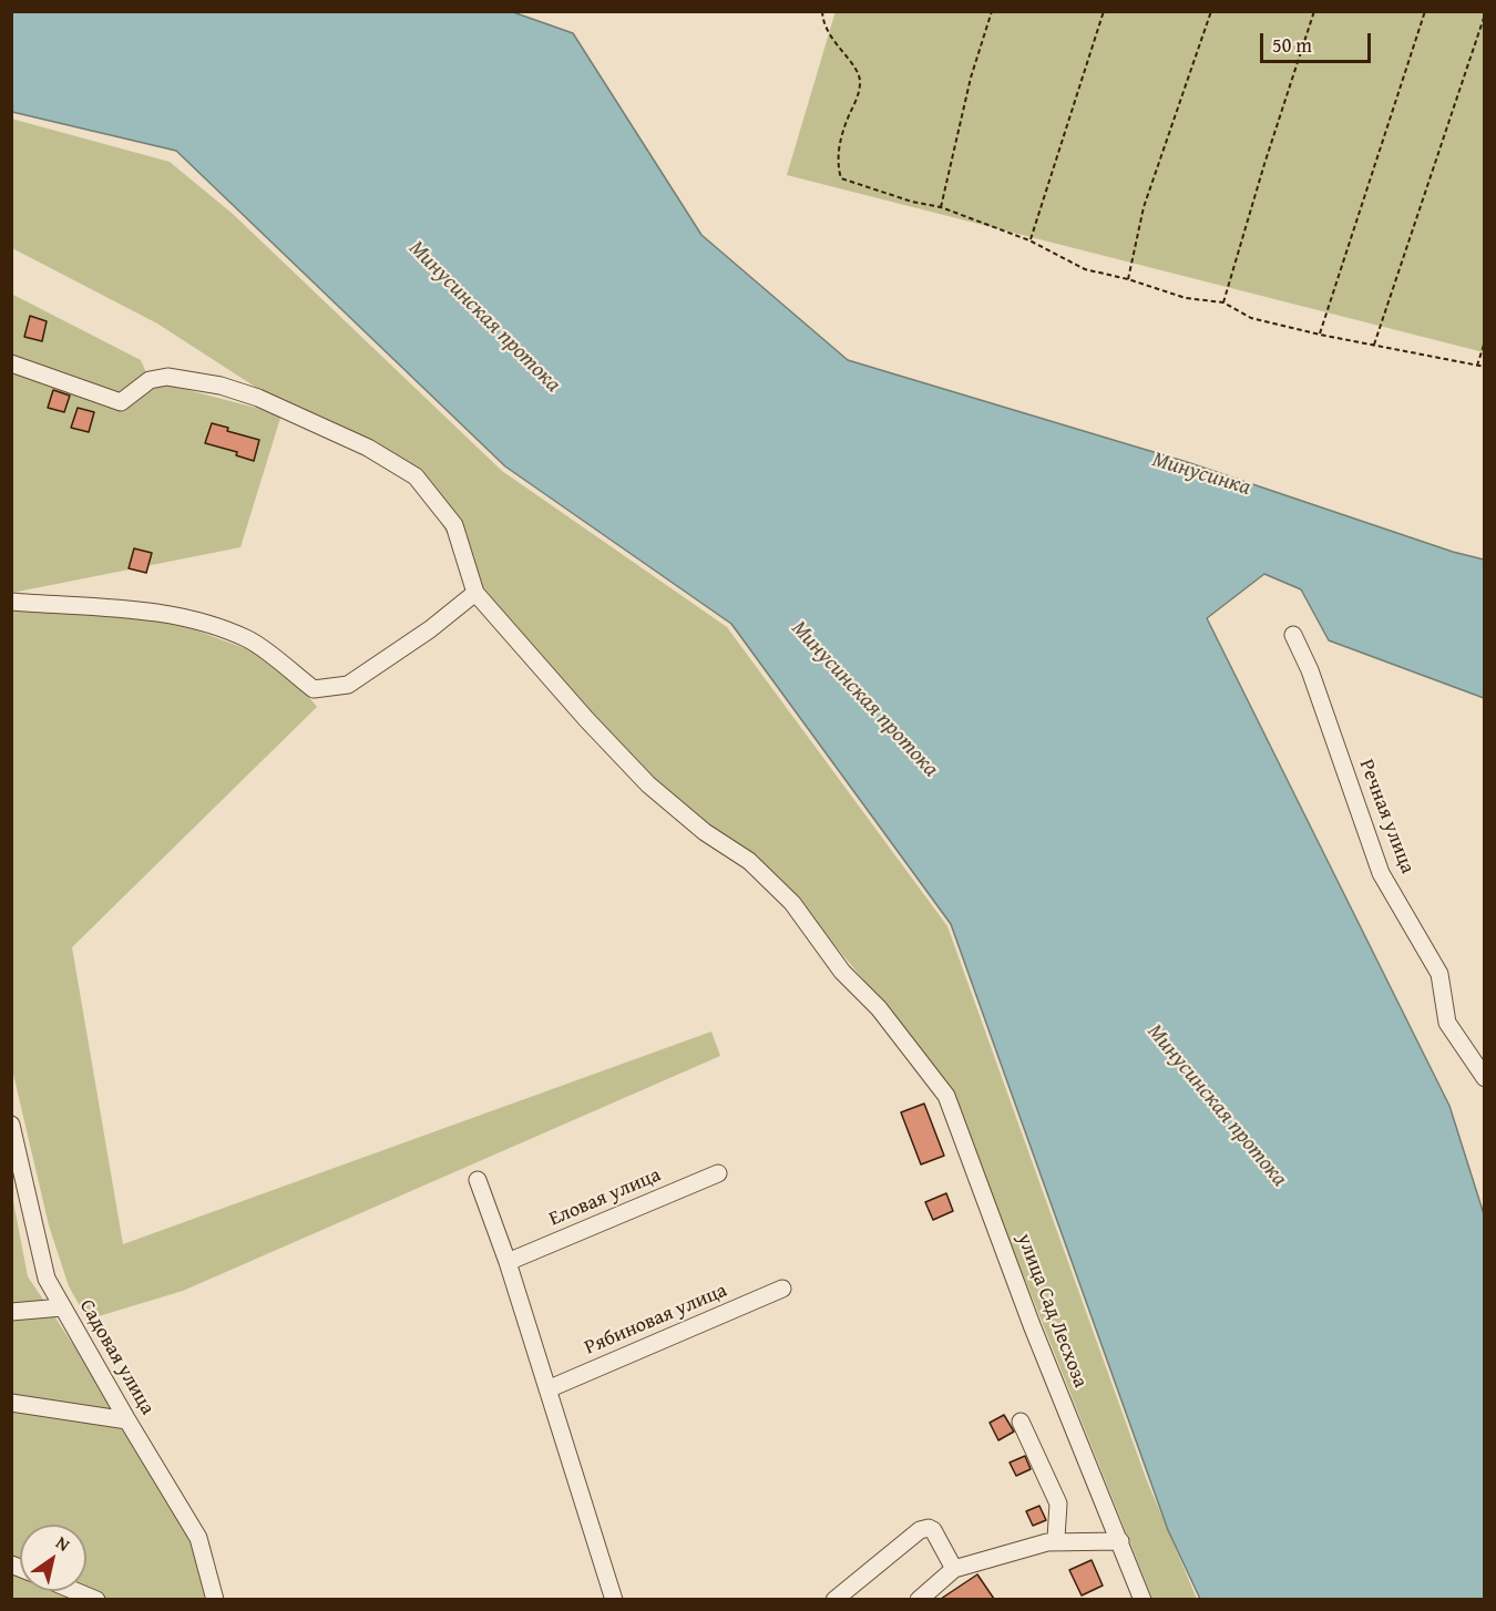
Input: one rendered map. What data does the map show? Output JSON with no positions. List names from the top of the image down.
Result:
{
  "streets": {
    "street": [
      "Речная улица",
      "Еловая улица",
      "улица Сад Лесхоза",
      "Рябиновая улица",
      "Садовая улица"
    ]
  },
  "water": ["Минусинская протока", "Минусинка"],
  "scale_bar": "50 m",
  "north": "top right"
}
